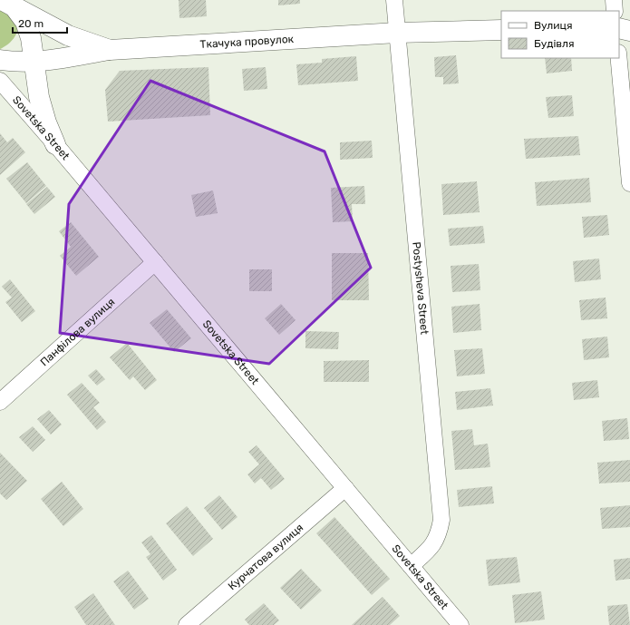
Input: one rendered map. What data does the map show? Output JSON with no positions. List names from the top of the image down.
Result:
{
  "streets": {
    "street": [
      "Ткачука провулок",
      "Sovetska Street",
      "Postysheva Street",
      "Панфілова вулиця",
      "Курчатова вулиця"
    ]
  },
  "crossings": [
    ["Ткачука провулок", "Postysheva Street"],
    ["Sovetska Street", "Postysheva Street"],
    ["Sovetska Street", "Панфілова вулиця"],
    ["Sovetska Street", "Курчатова вулиця"]
  ],
  "legend": ["Вулиця", "Будівля"],
  "scale_bar": "20 m"
}
